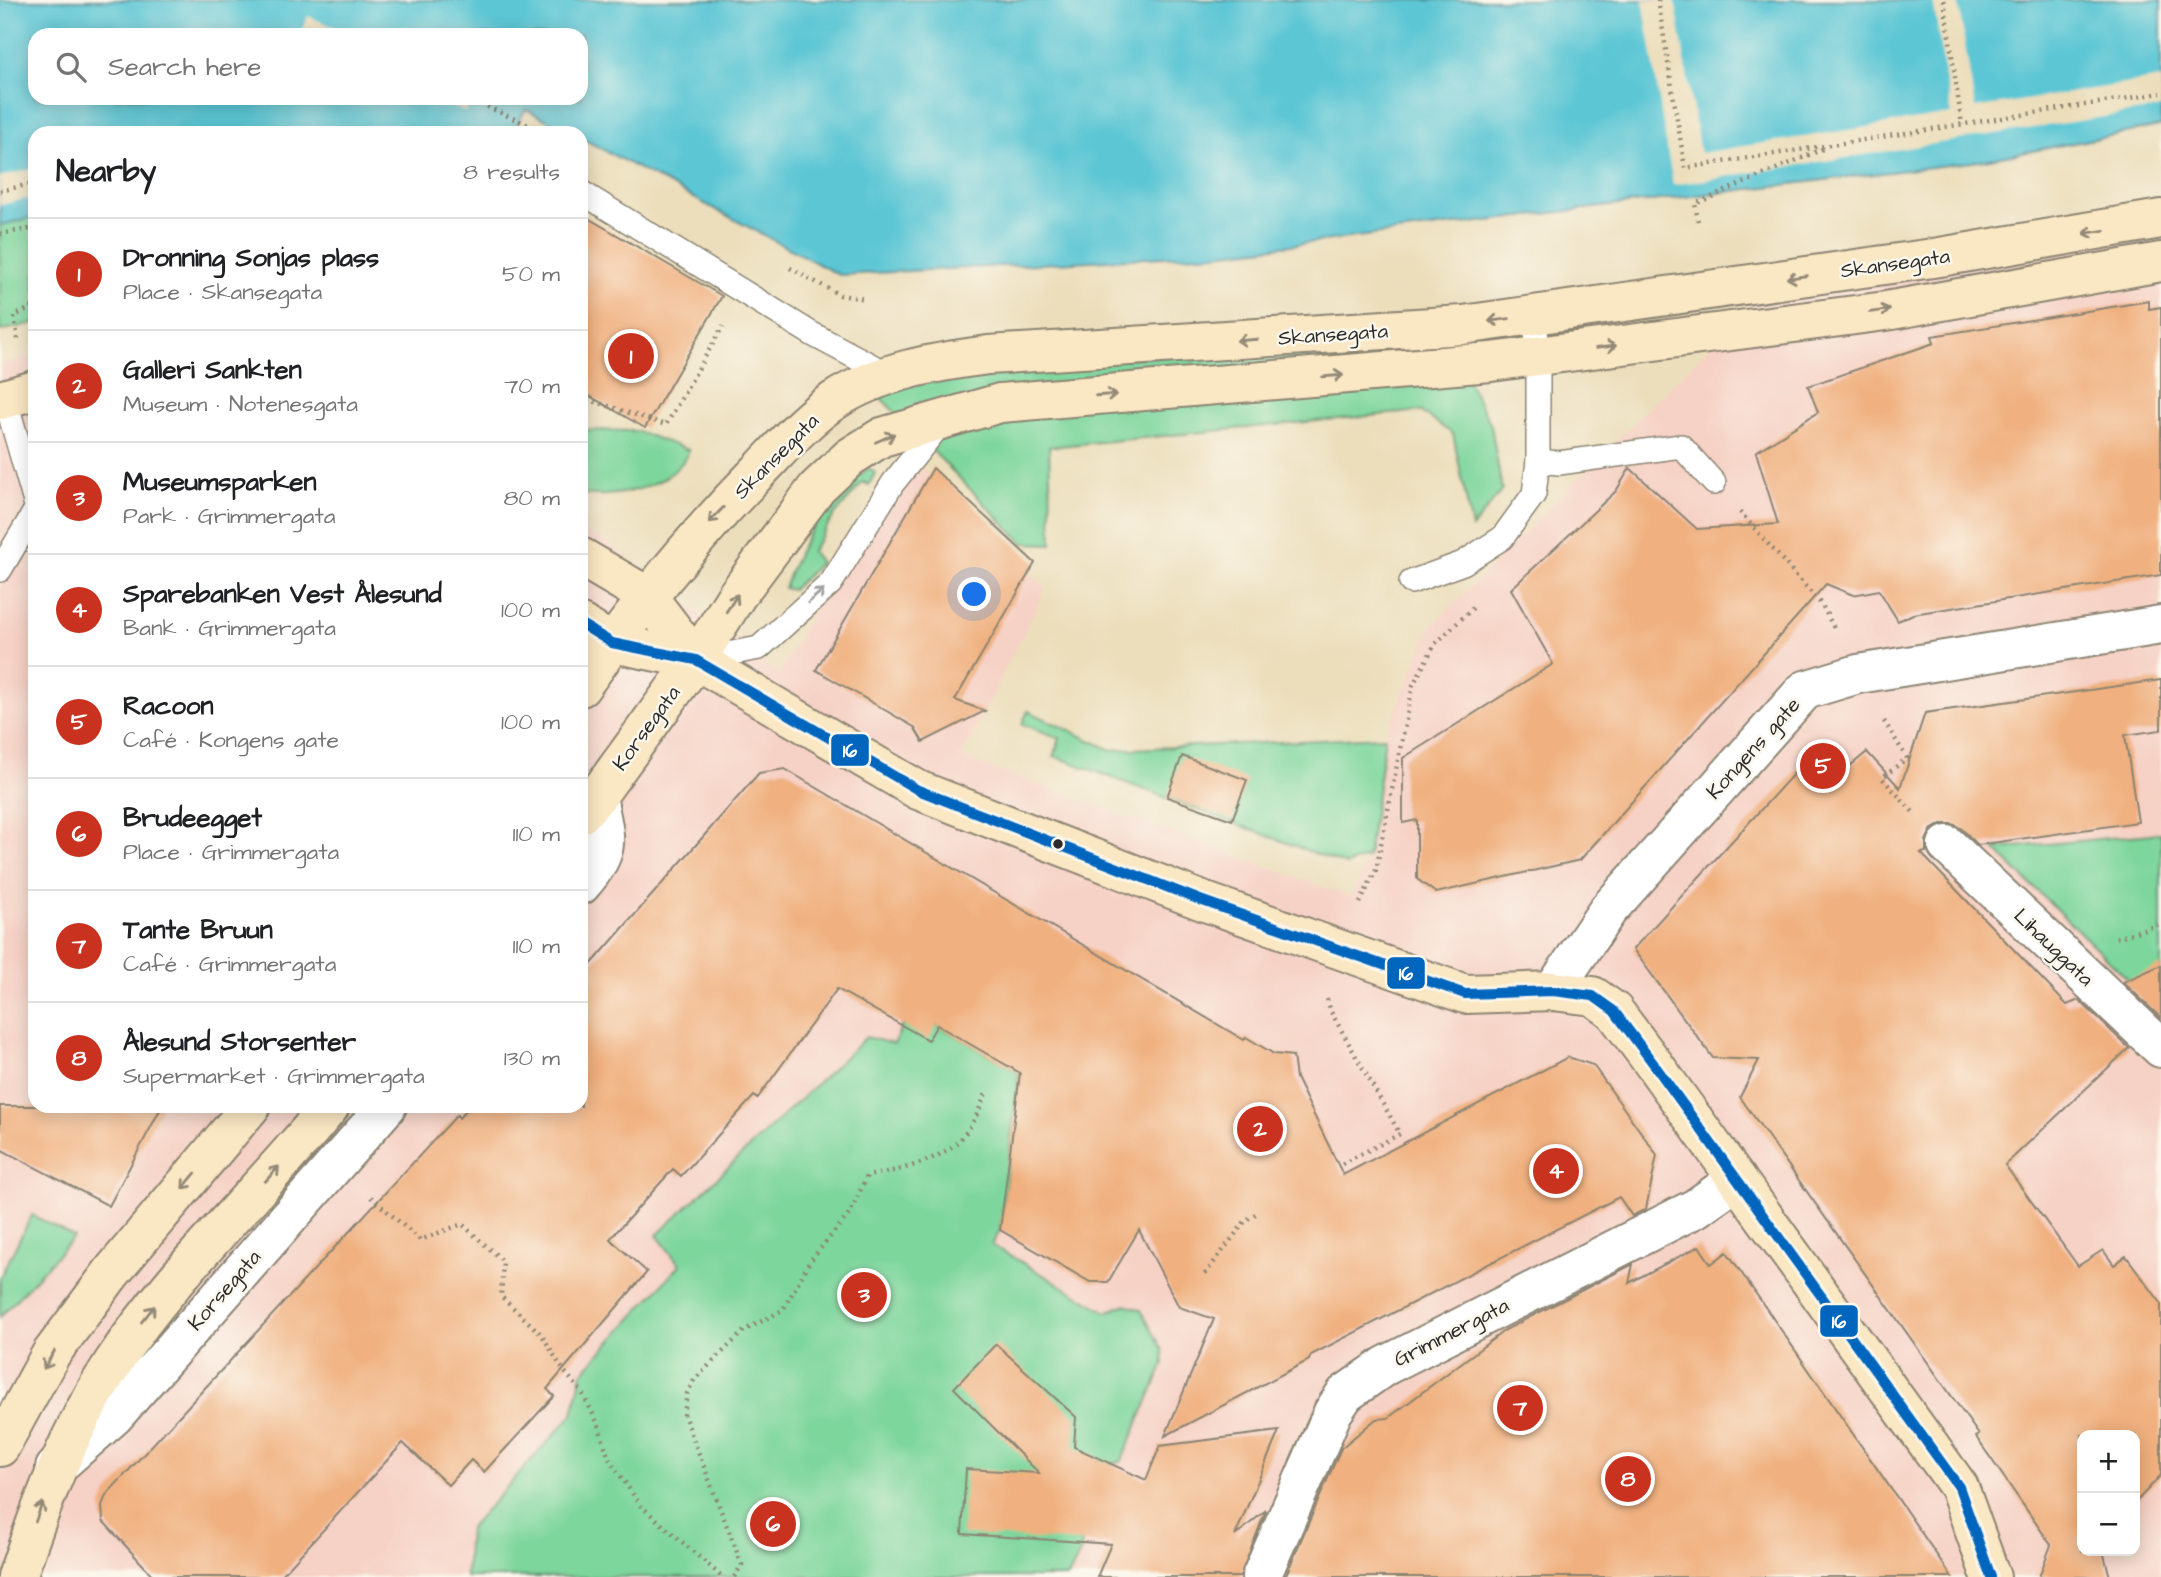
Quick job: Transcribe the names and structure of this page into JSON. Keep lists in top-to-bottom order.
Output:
{
  "streets": {
    "street": [
      "Skansegata",
      "Korsegata",
      "Kongens gate",
      "Lihauggata",
      "Grimmergata"
    ]
  },
  "crossings": [
    ["Skansegata", "Korsegata"]
  ],
  "lines": ["transit line 16"],
  "page": {
    "search": "Search here",
    "heading": ["Nearby", "8 results"],
    "list": [
      {
        "mark": "1",
        "name": "Dronning Sonjas plass",
        "note": "Place · Skansegata",
        "value": "50 m"
      },
      {
        "mark": "2",
        "name": "Galleri Sankten",
        "note": "Museum · Notenesgata",
        "value": "70 m"
      },
      {
        "mark": "3",
        "name": "Museumsparken",
        "note": "Park · Grimmergata",
        "value": "80 m"
      },
      {
        "mark": "4",
        "name": "Sparebanken Vest Ålesund",
        "note": "Bank · Grimmergata",
        "value": "100 m"
      },
      {
        "mark": "5",
        "name": "Racoon",
        "note": "Café · Kongens gate",
        "value": "100 m"
      },
      {
        "mark": "6",
        "name": "Brudeegget",
        "note": "Place · Grimmergata",
        "value": "110 m"
      },
      {
        "mark": "7",
        "name": "Tante Bruun",
        "note": "Café · Grimmergata",
        "value": "110 m"
      },
      {
        "mark": "8",
        "name": "Ålesund Storsenter",
        "note": "Supermarket · Grimmergata",
        "value": "130 m"
      }
    ],
    "pins": [
      "1",
      "5",
      "2",
      "4",
      "3",
      "7",
      "8",
      "6"
    ],
    "map_buttons": ["+", "−"]
  }
}
